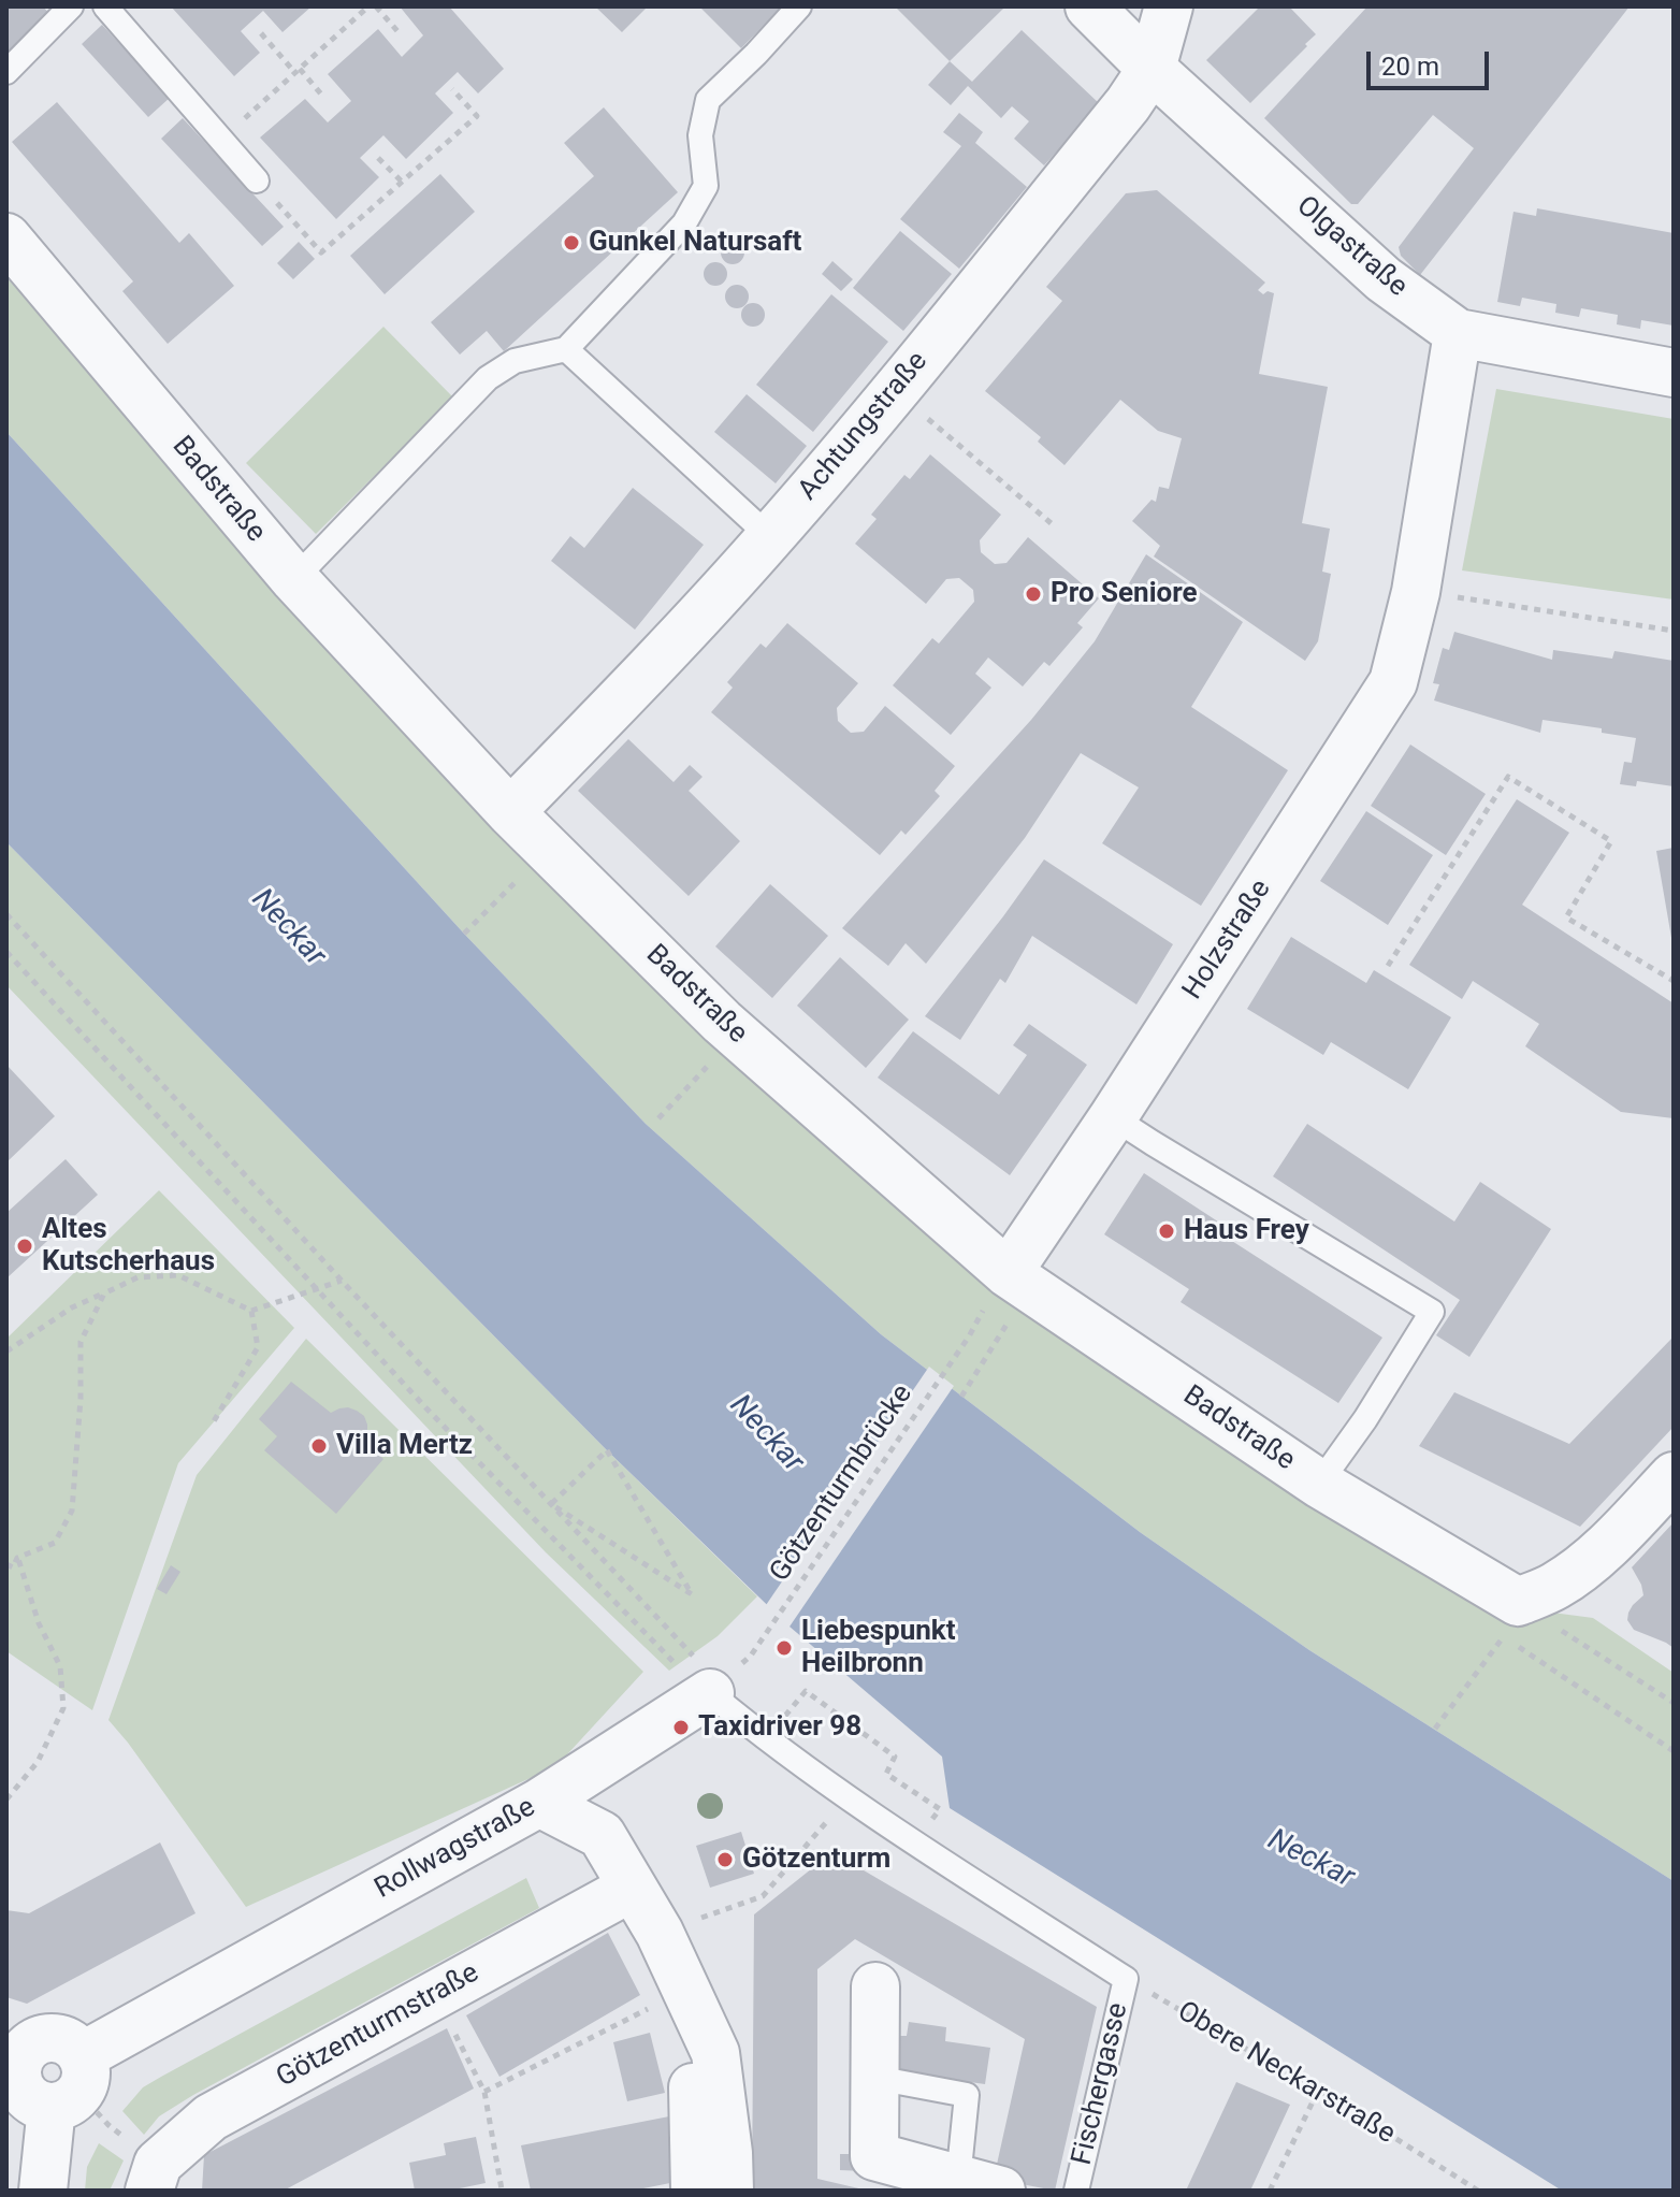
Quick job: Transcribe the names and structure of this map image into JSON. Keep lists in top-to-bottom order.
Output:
{
  "streets": {
    "street": [
      "Olgastraße",
      "Achtungstraße",
      "Badstraße",
      "Holzstraße",
      "Rollwagstraße",
      "Götzenturmstraße"
    ],
    "lane": ["Fischergasse"],
    "path": ["Götzenturmbrücke", "Obere Neckarstraße"]
  },
  "crossings": [
    ["Olgastraße", "Achtungstraße"],
    ["Olgastraße", "Holzstraße"],
    ["Achtungstraße", "Badstraße"],
    ["Badstraße", "Holzstraße"],
    ["Obere Neckarstraße", "Fischergasse"]
  ],
  "water": ["Neckar"],
  "places": [
    "Gunkel Natursaft",
    "Pro Seniore",
    "Haus Frey",
    "Altes Kutscherhaus",
    "Villa Mertz",
    "Liebespunkt Heilbronn",
    "Taxidriver 98",
    "Götzenturm"
  ],
  "scale_bar": "20 m"
}
